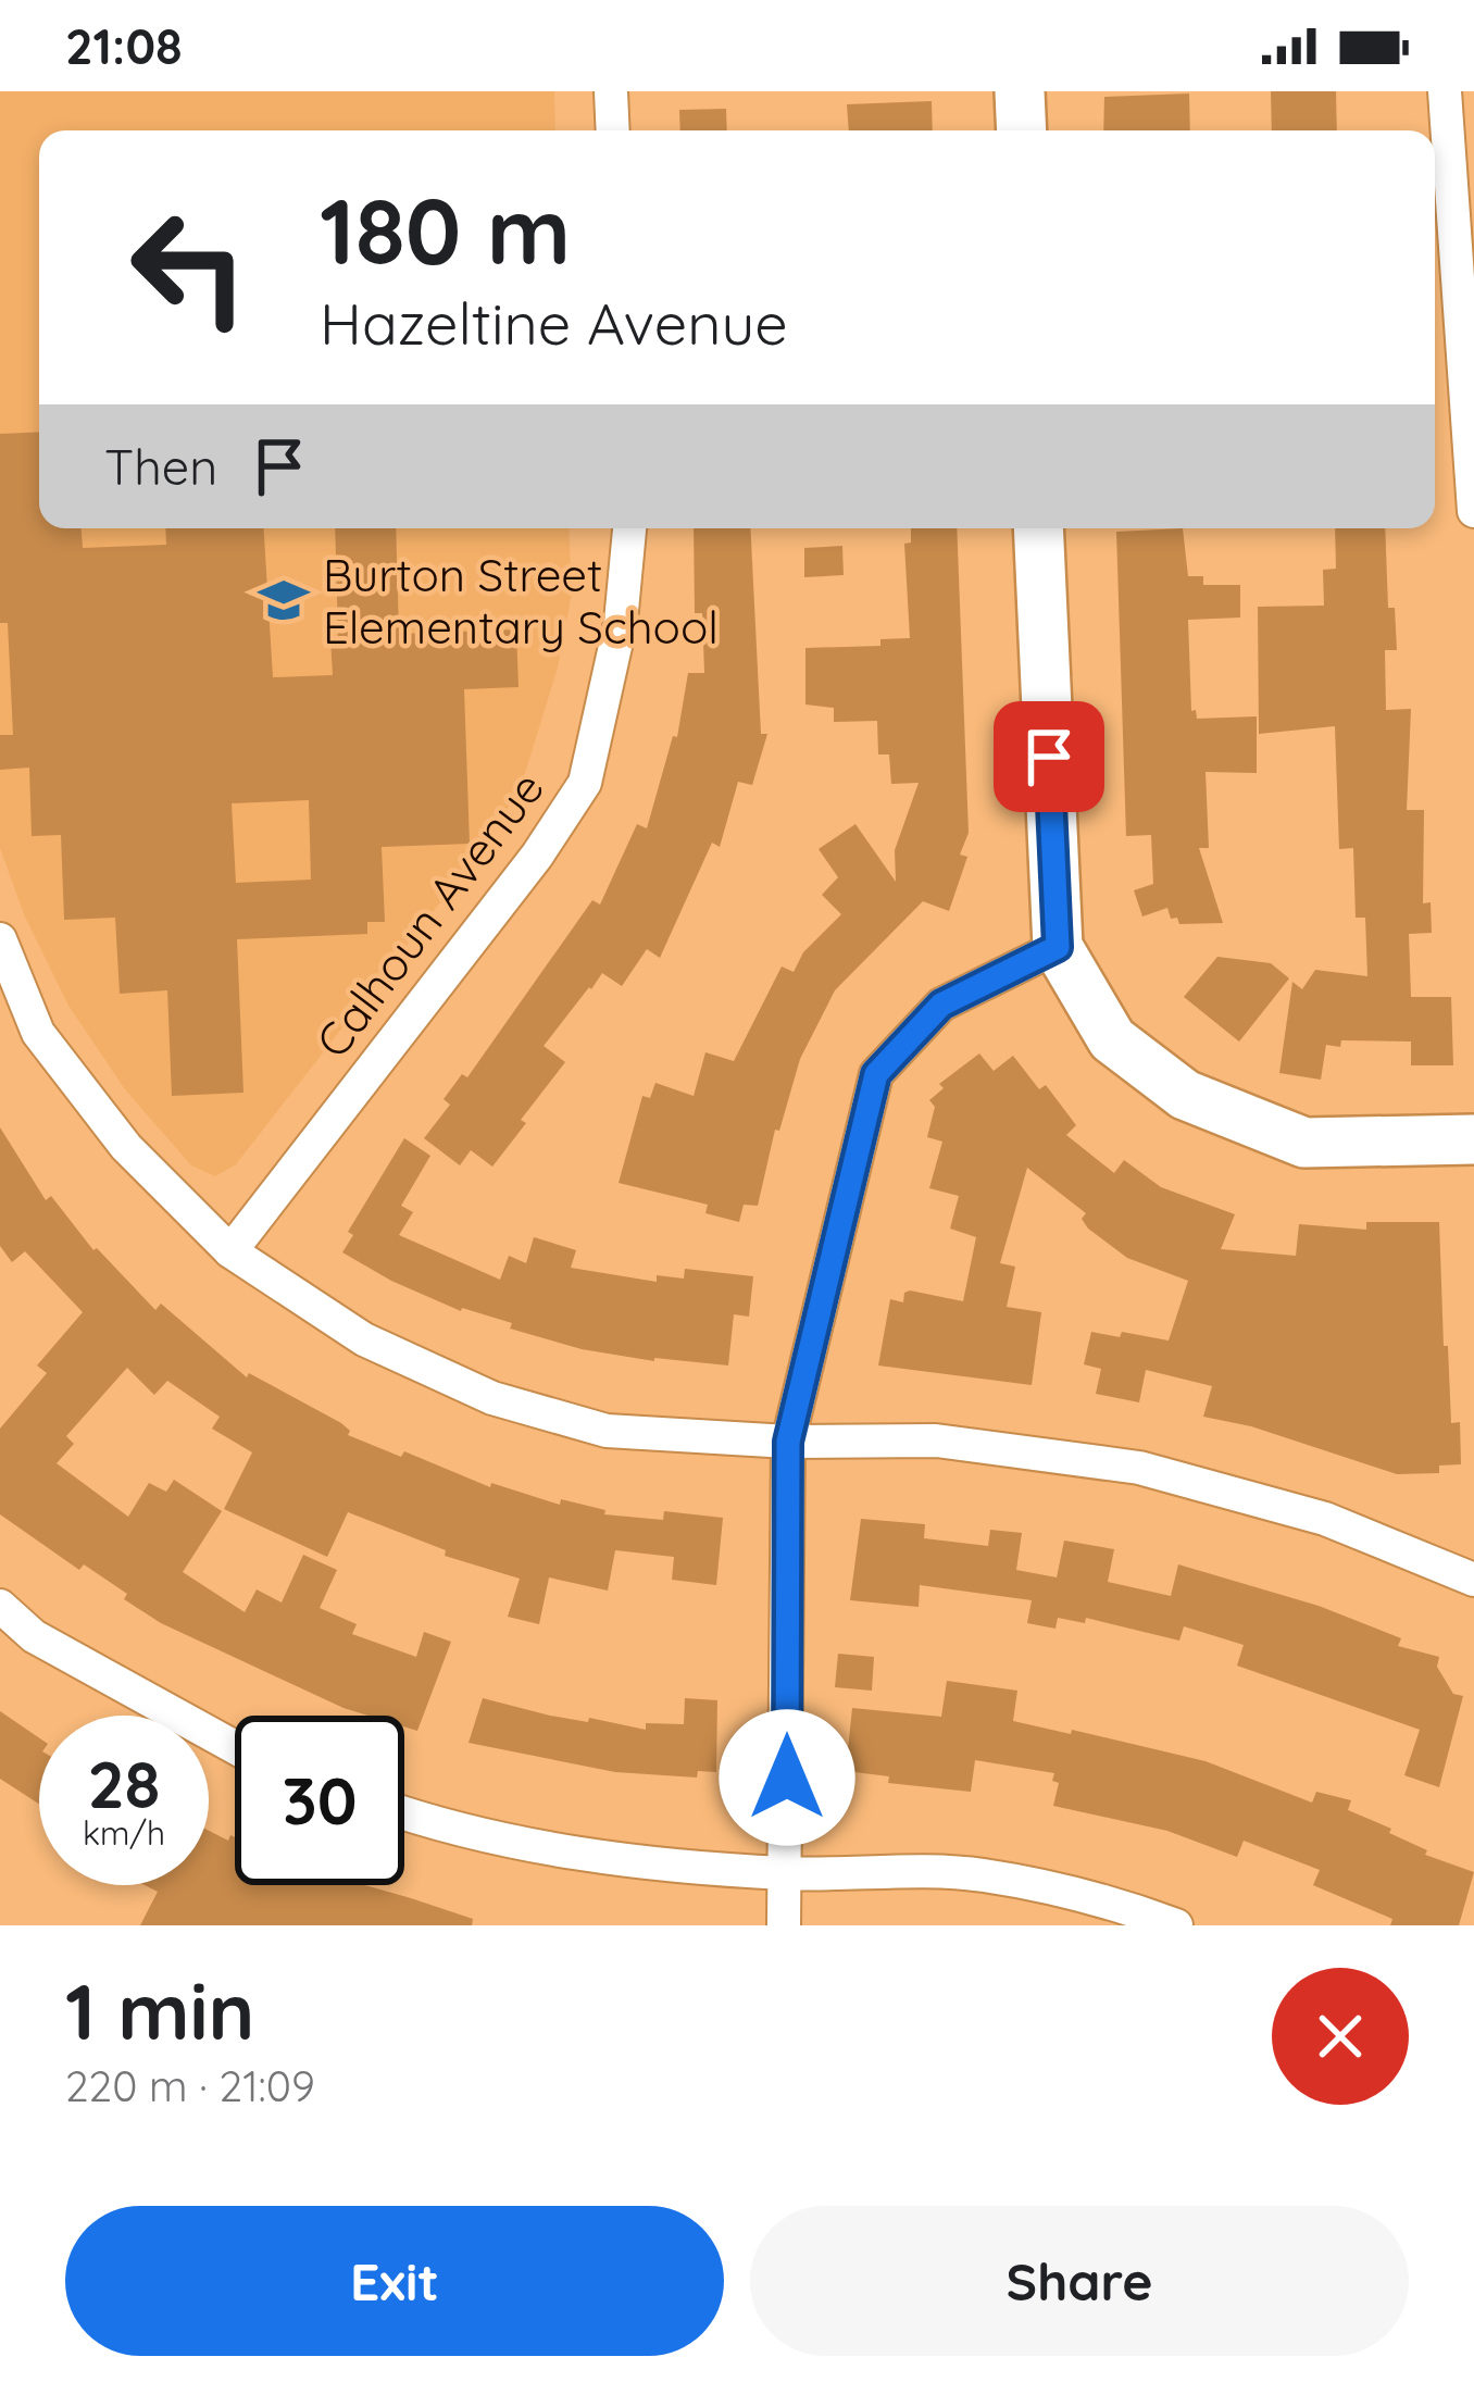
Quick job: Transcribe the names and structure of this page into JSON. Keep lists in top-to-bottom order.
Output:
{
  "streets": {
    "street": ["Calhoun Avenue"]
  },
  "places": {
    "school or university": ["Burton Street Elementary School"]
  },
  "page": {
    "status": "21:08",
    "turn": ["180 m", "Hazeltine Avenue"],
    "then": "Then",
    "speed": "28 km/h",
    "limit": "30",
    "heading": ["1 min", "220 m · 21:09"],
    "buttons": ["Exit", "Share"]
  }
}
